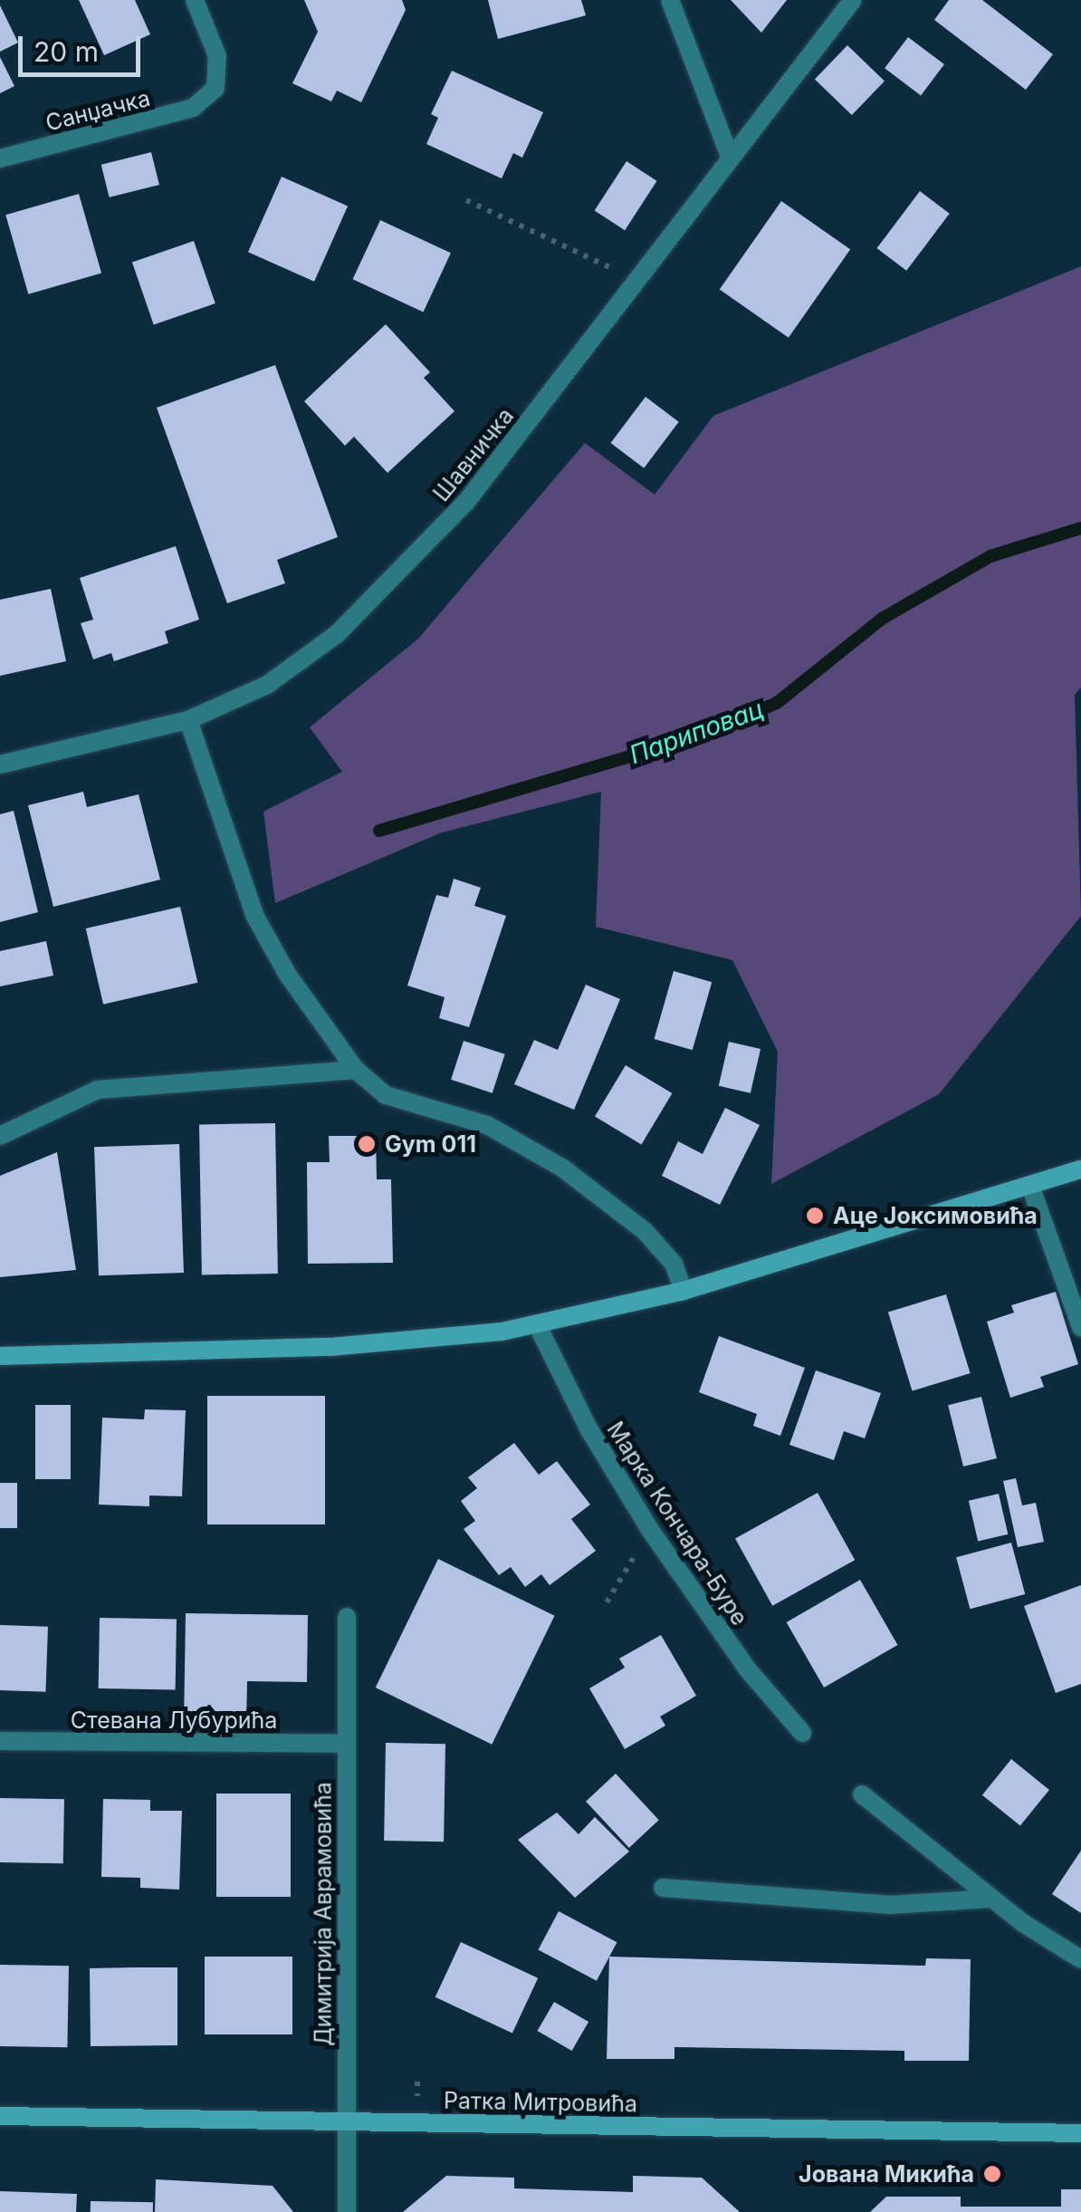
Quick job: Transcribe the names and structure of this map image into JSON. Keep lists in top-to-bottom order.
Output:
{
  "streets": {
    "main road": ["Ратка Митровића"],
    "street": [
      "Санџачка",
      "Шавничка",
      "Марка Кончара-Буре",
      "Стевана Лубурића",
      "Димитрија Аврамовића"
    ]
  },
  "crossings": [
    ["Стевана Лубурића", "Димитрија Аврамовића"],
    ["Димитрија Аврамовића", "Ратка Митровића"]
  ],
  "water": ["Париповац"],
  "places": ["Gym 011", "Аце Јоксимовића", "Јована Микића"],
  "scale_bar": "20 m"
}
